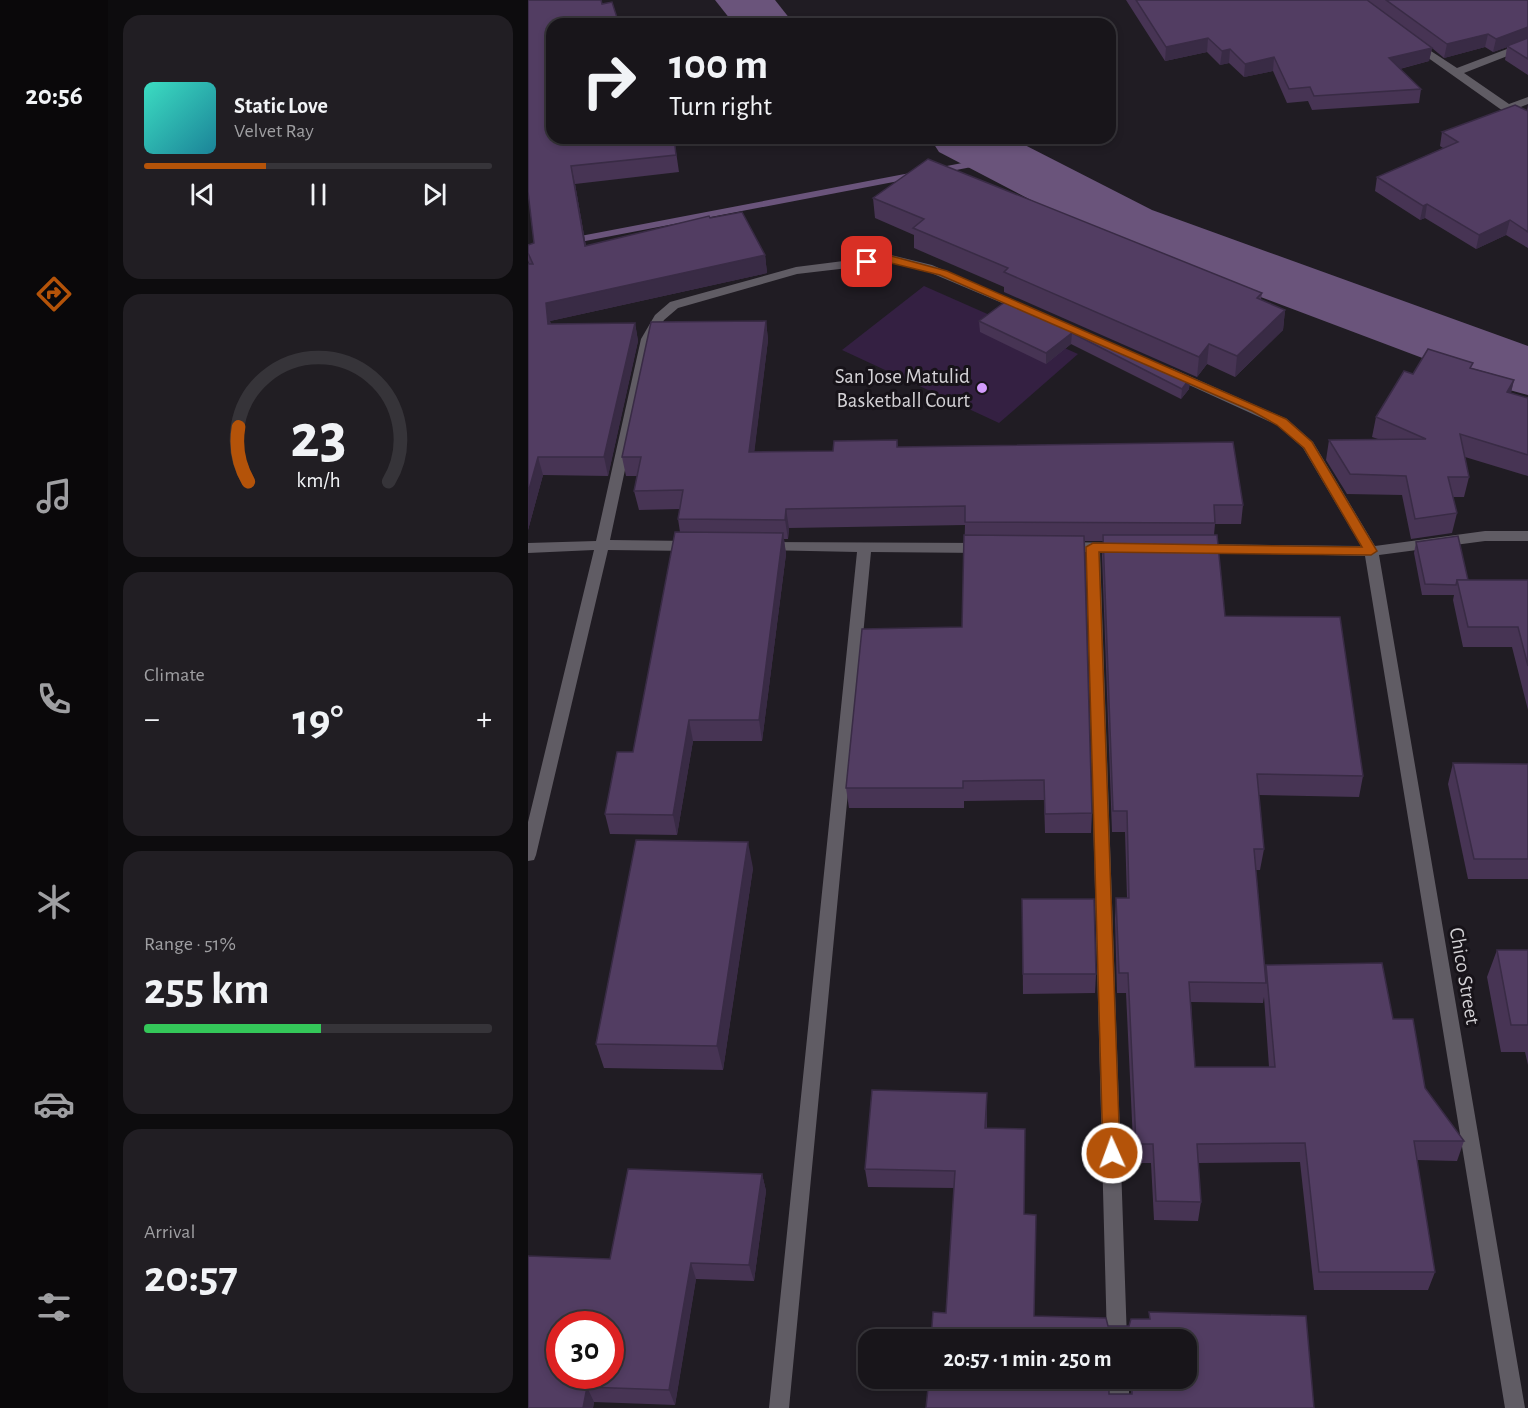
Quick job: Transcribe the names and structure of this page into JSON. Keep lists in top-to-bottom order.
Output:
{
  "streets": {
    "street": ["Chico Street"]
  },
  "places": ["San Jose Matulid Basketball Court"],
  "page": {
    "tabs": "20:56",
    "turn": ["100 m", "Turn right"],
    "song": ["Static Love", "Velvet Ray"],
    "tile": [
      "Climate",
      ["Range · 51%", "255 km"],
      ["Arrival", "20:57"]
    ],
    "heat": ["−", "19°", "+"],
    "limit": "30",
    "trip": "20:57 · 1 min · 250 m",
    "gauge": ["23", "km/h"]
  }
}
